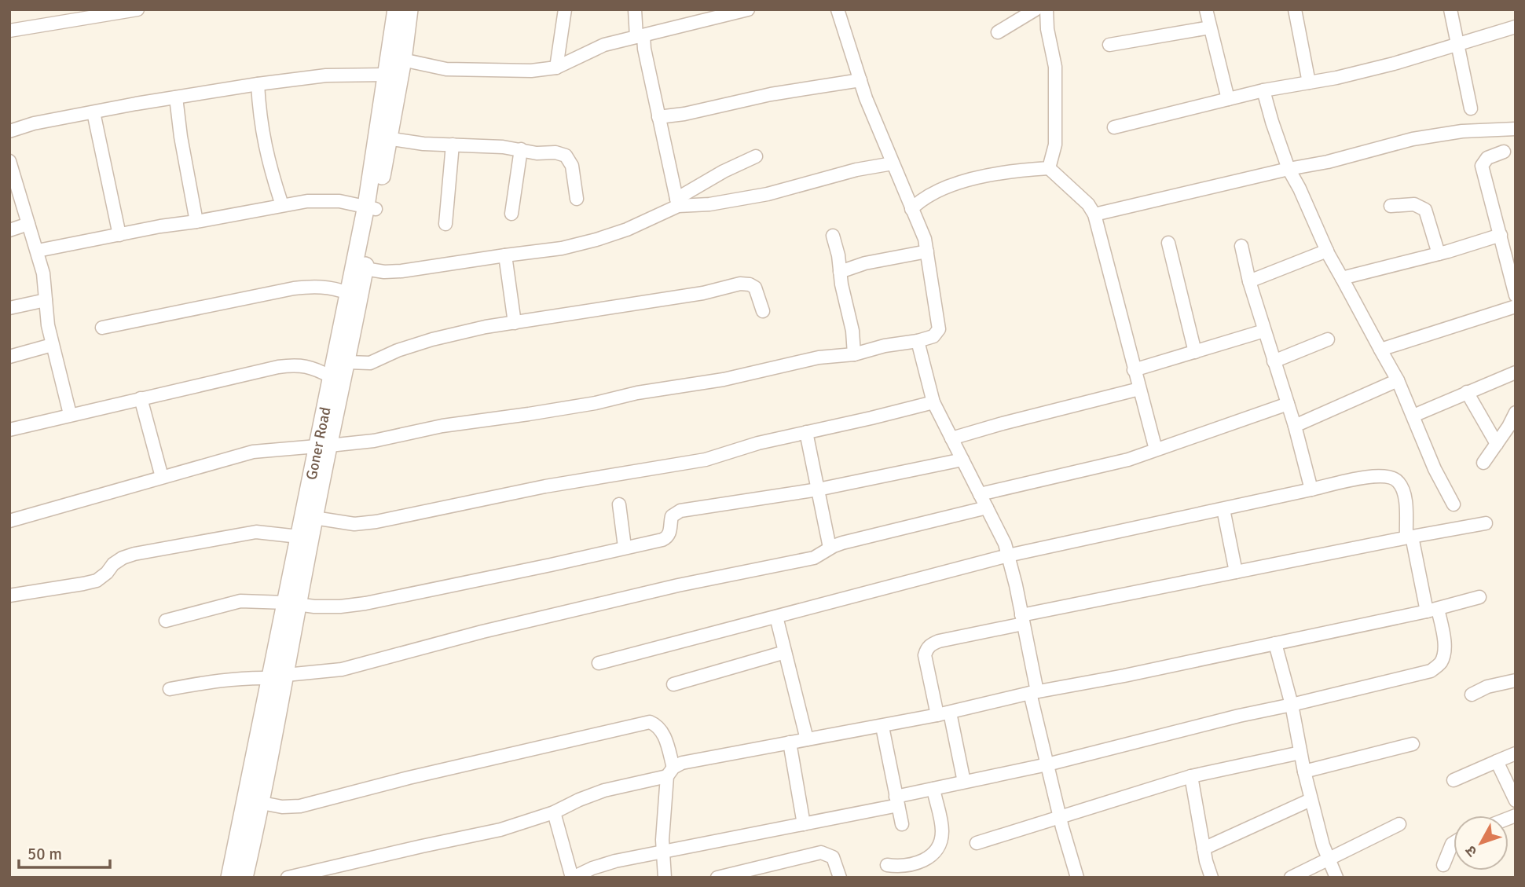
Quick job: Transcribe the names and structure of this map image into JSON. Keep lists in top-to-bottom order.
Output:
{
  "streets": {
    "street": ["Goner Road"]
  },
  "scale_bar": "50 m",
  "north": "bottom left"
}
